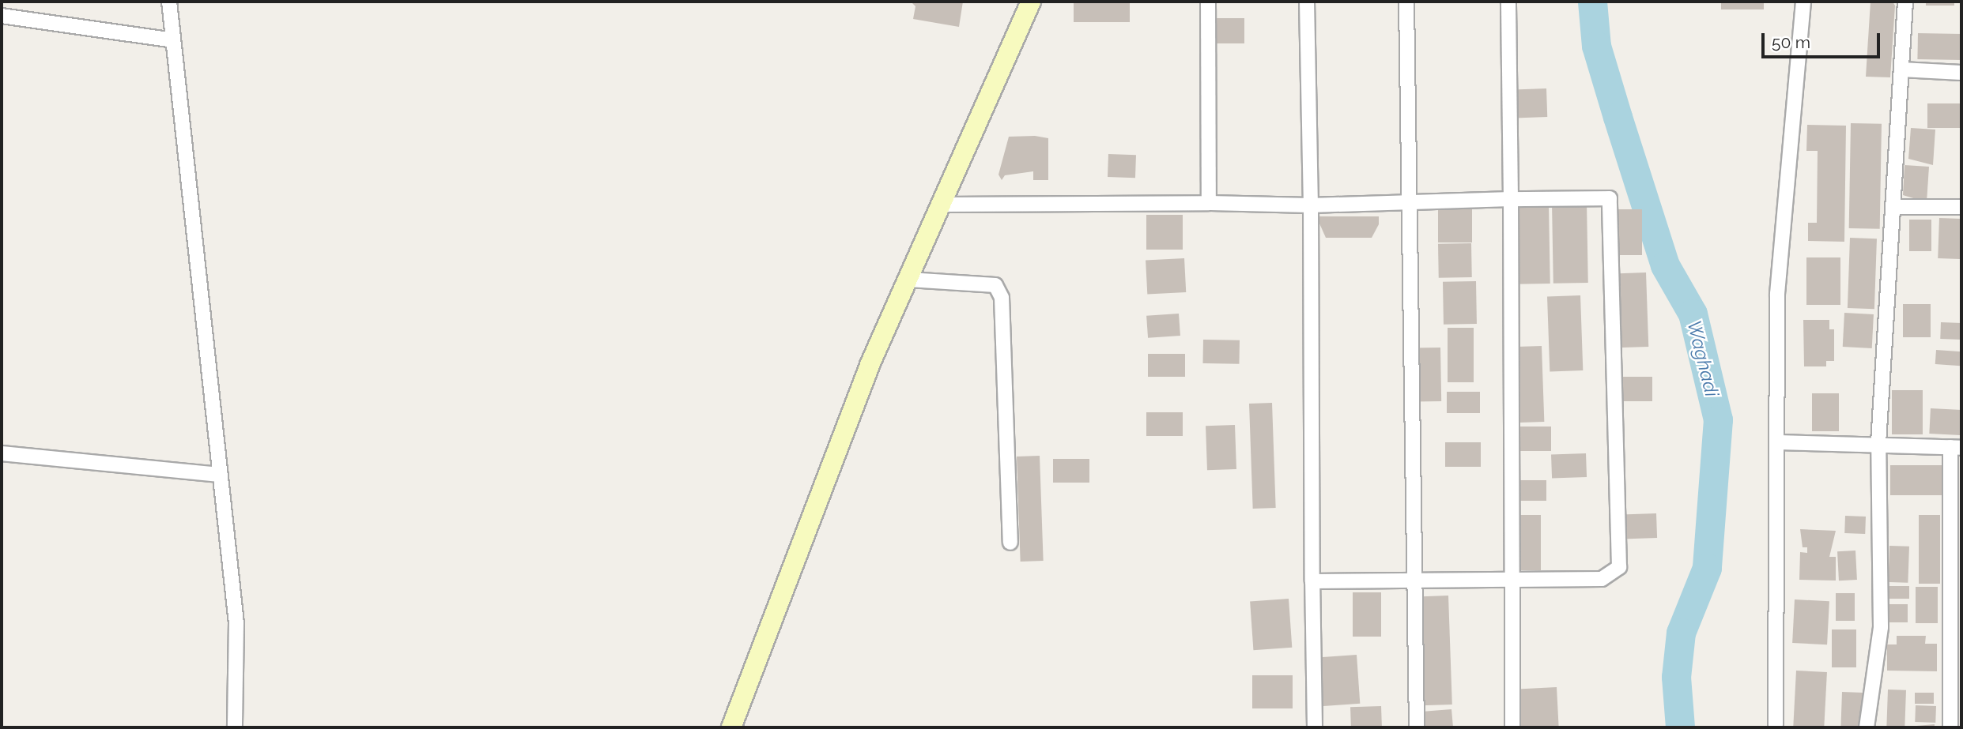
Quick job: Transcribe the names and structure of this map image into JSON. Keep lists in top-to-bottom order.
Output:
{
  "water": ["Waghadi"],
  "scale_bar": "50 m"
}
